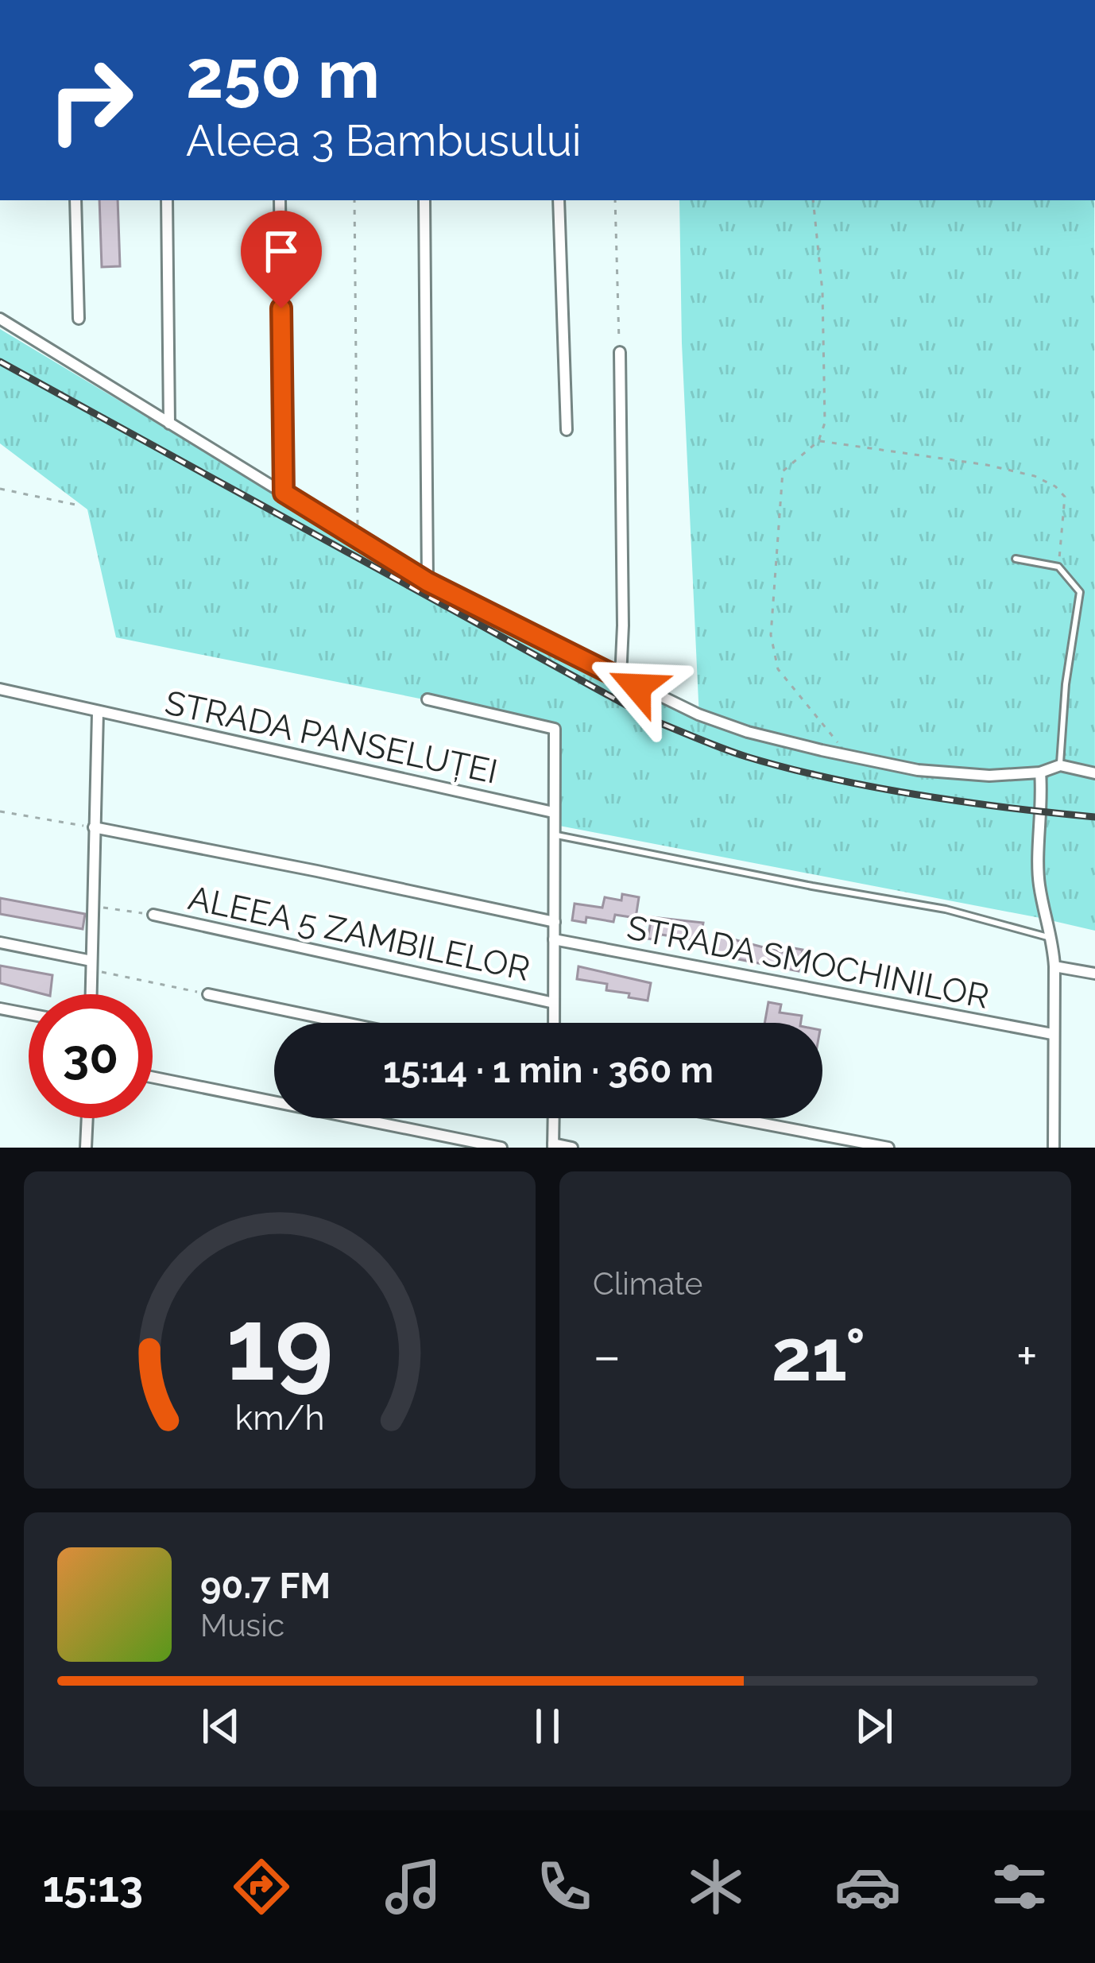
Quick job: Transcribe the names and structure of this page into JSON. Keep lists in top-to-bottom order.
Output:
{
  "streets": {
    "street": ["STRADA PANSELUȚEI", "ALEEA 5 ZAMBILELOR", "STRADA SMOCHINILOR"]
  },
  "page": {
    "turn": ["250 m", "Aleea 3 Bambusului"],
    "limit": "30",
    "trip": "15:14 · 1 min · 360 m",
    "tile": "Climate",
    "heat": ["−", "21°", "+"],
    "song": ["90.7 FM", "Music"],
    "tabs": "15:13",
    "gauge": ["19", "km/h"]
  }
}
